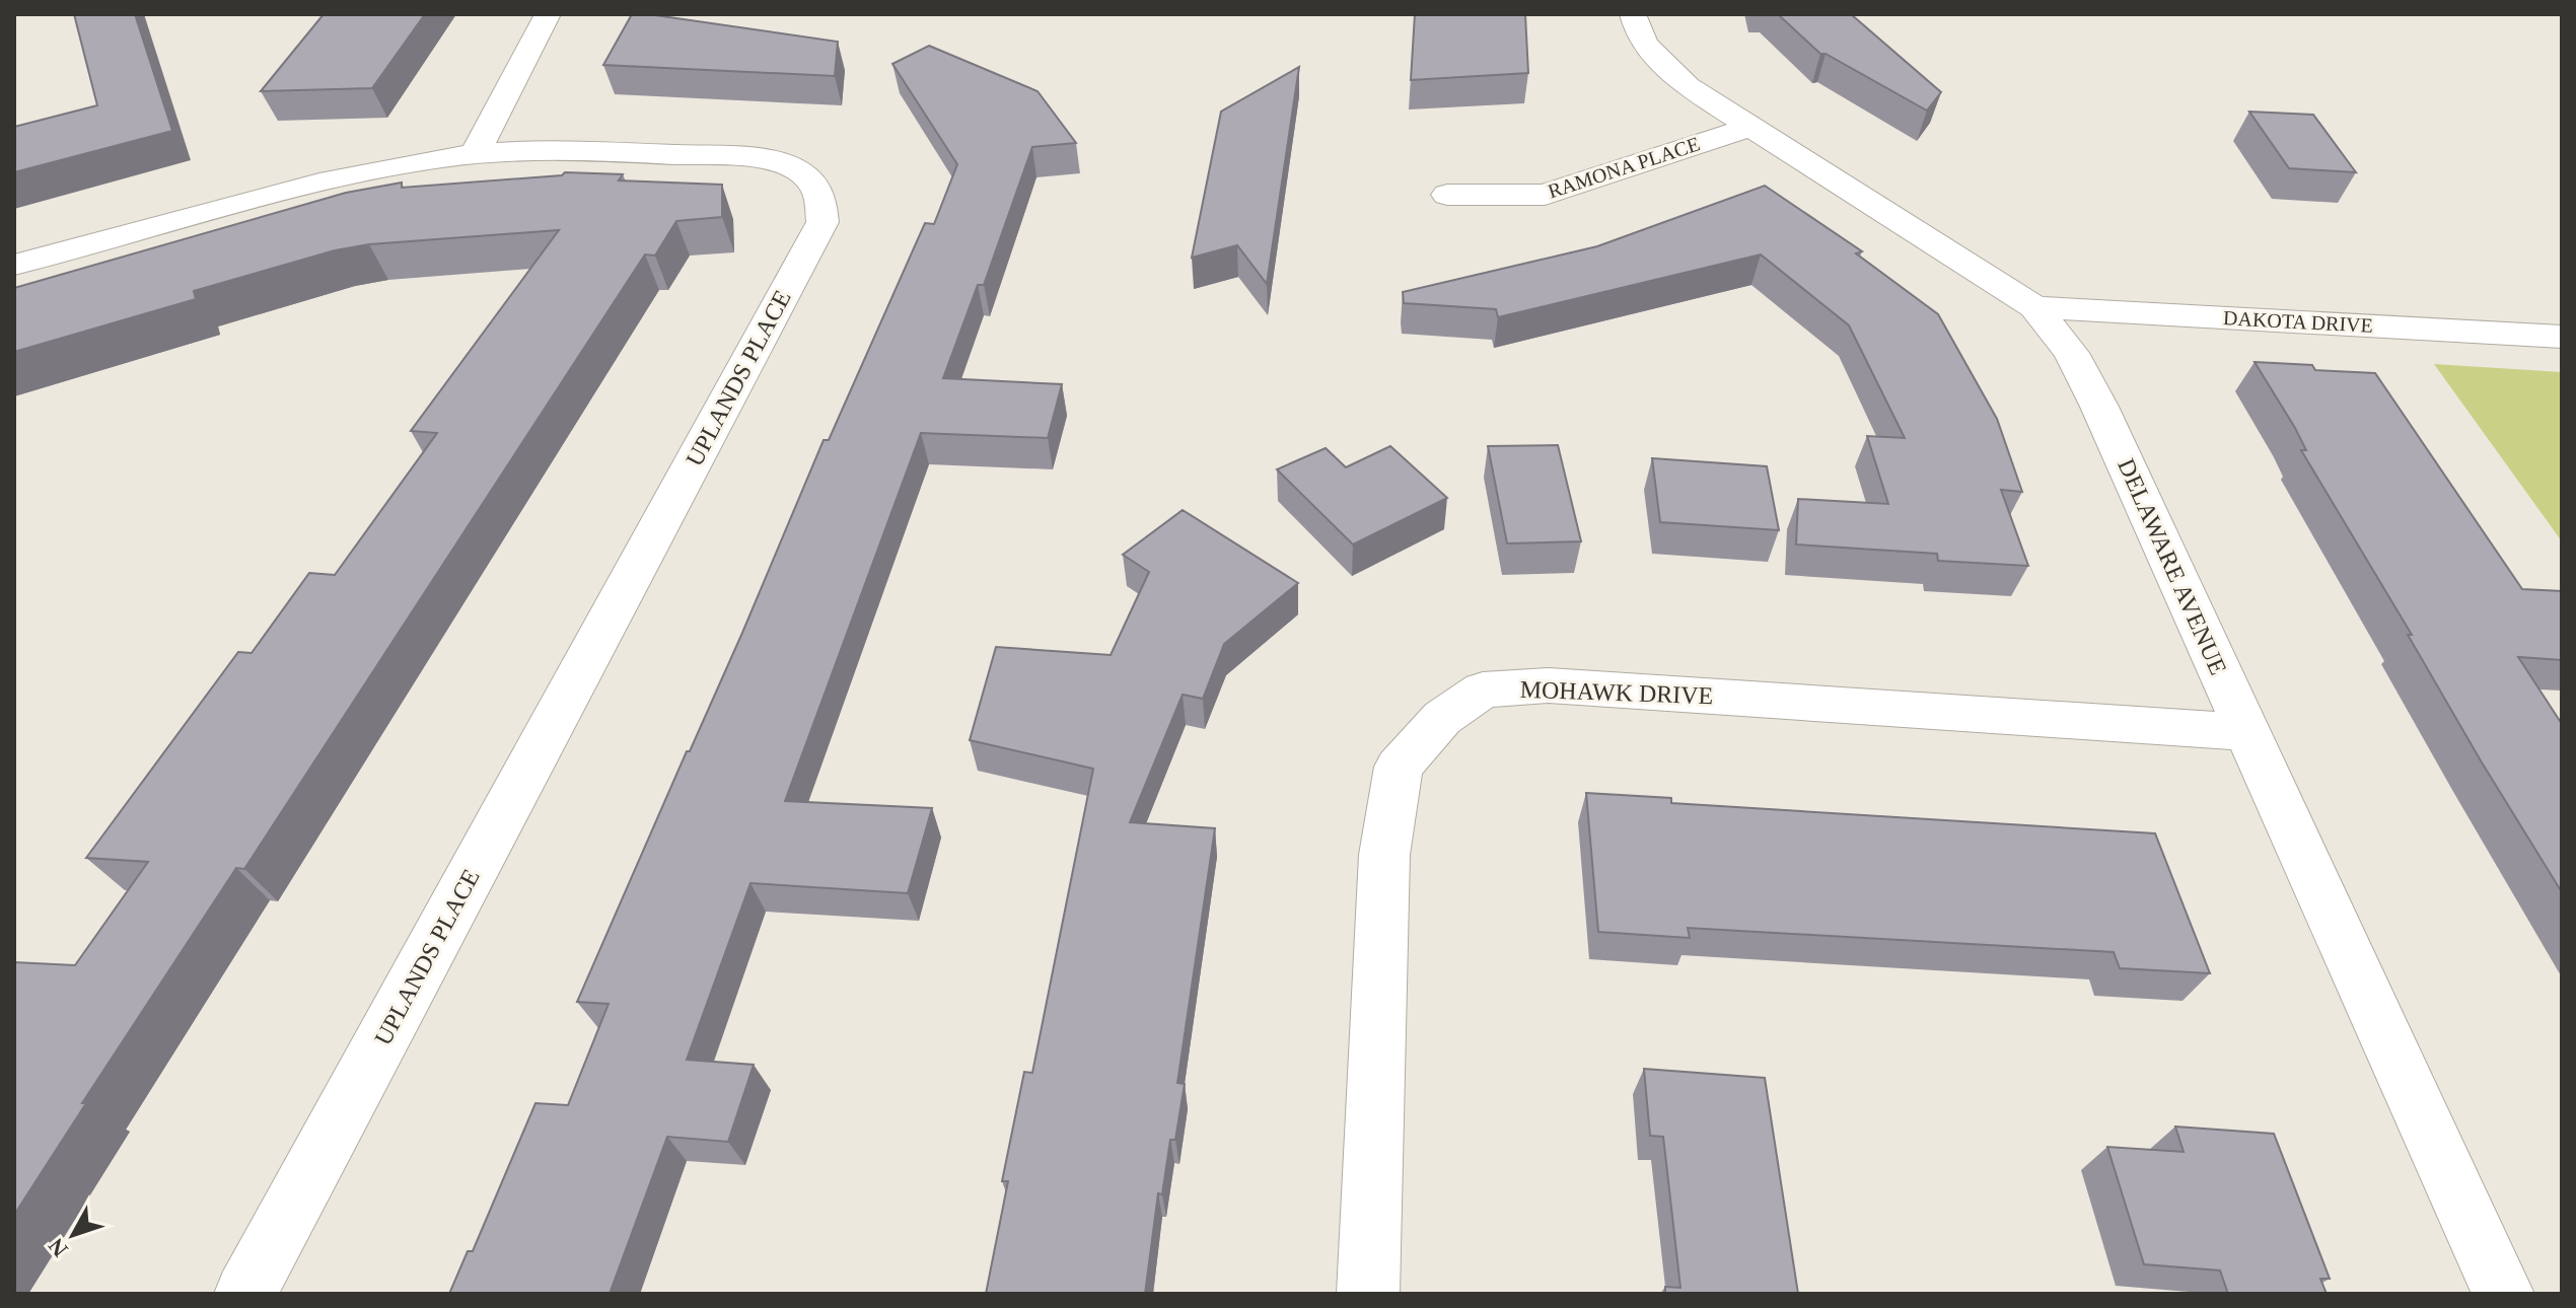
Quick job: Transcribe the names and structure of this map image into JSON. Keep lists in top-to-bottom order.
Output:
{
  "streets": {
    "street": [
      "RAMONA PLACE",
      "DAKOTA DRIVE",
      "UPLANDS PLACE",
      "DELAWARE AVENUE",
      "MOHAWK DRIVE"
    ]
  },
  "crossings": [
    ["RAMONA PLACE", "DELAWARE AVENUE"],
    ["DAKOTA DRIVE", "DELAWARE AVENUE"],
    ["DELAWARE AVENUE", "MOHAWK DRIVE"]
  ],
  "north": "bottom left"
}
